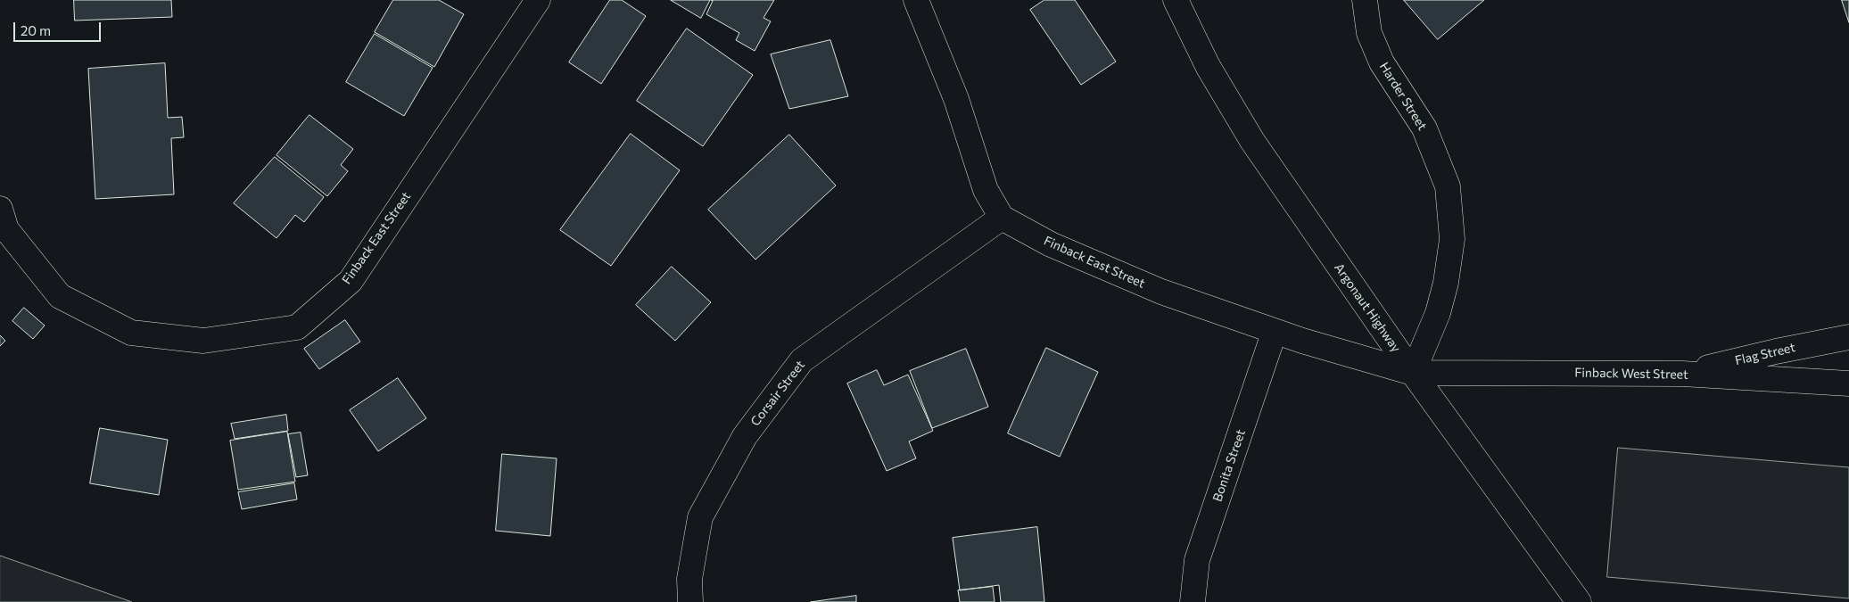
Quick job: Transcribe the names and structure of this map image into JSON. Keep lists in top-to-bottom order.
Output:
{
  "streets": {
    "street": [
      "Harder Street",
      "Finback East Street",
      "Argonaut Highway",
      "Flag Street",
      "Finback West Street",
      "Corsair Street",
      "Bonita Street"
    ]
  },
  "crossings": [
    ["Harder Street", "Finback East Street"],
    ["Harder Street", "Argonaut Highway"],
    ["Harder Street", "Finback West Street"],
    ["Finback East Street", "Argonaut Highway"],
    ["Finback East Street", "Finback West Street"],
    ["Finback East Street", "Corsair Street"],
    ["Finback East Street", "Bonita Street"],
    ["Argonaut Highway", "Finback West Street"],
    ["Flag Street", "Finback West Street"]
  ],
  "scale_bar": "20 m"
}
